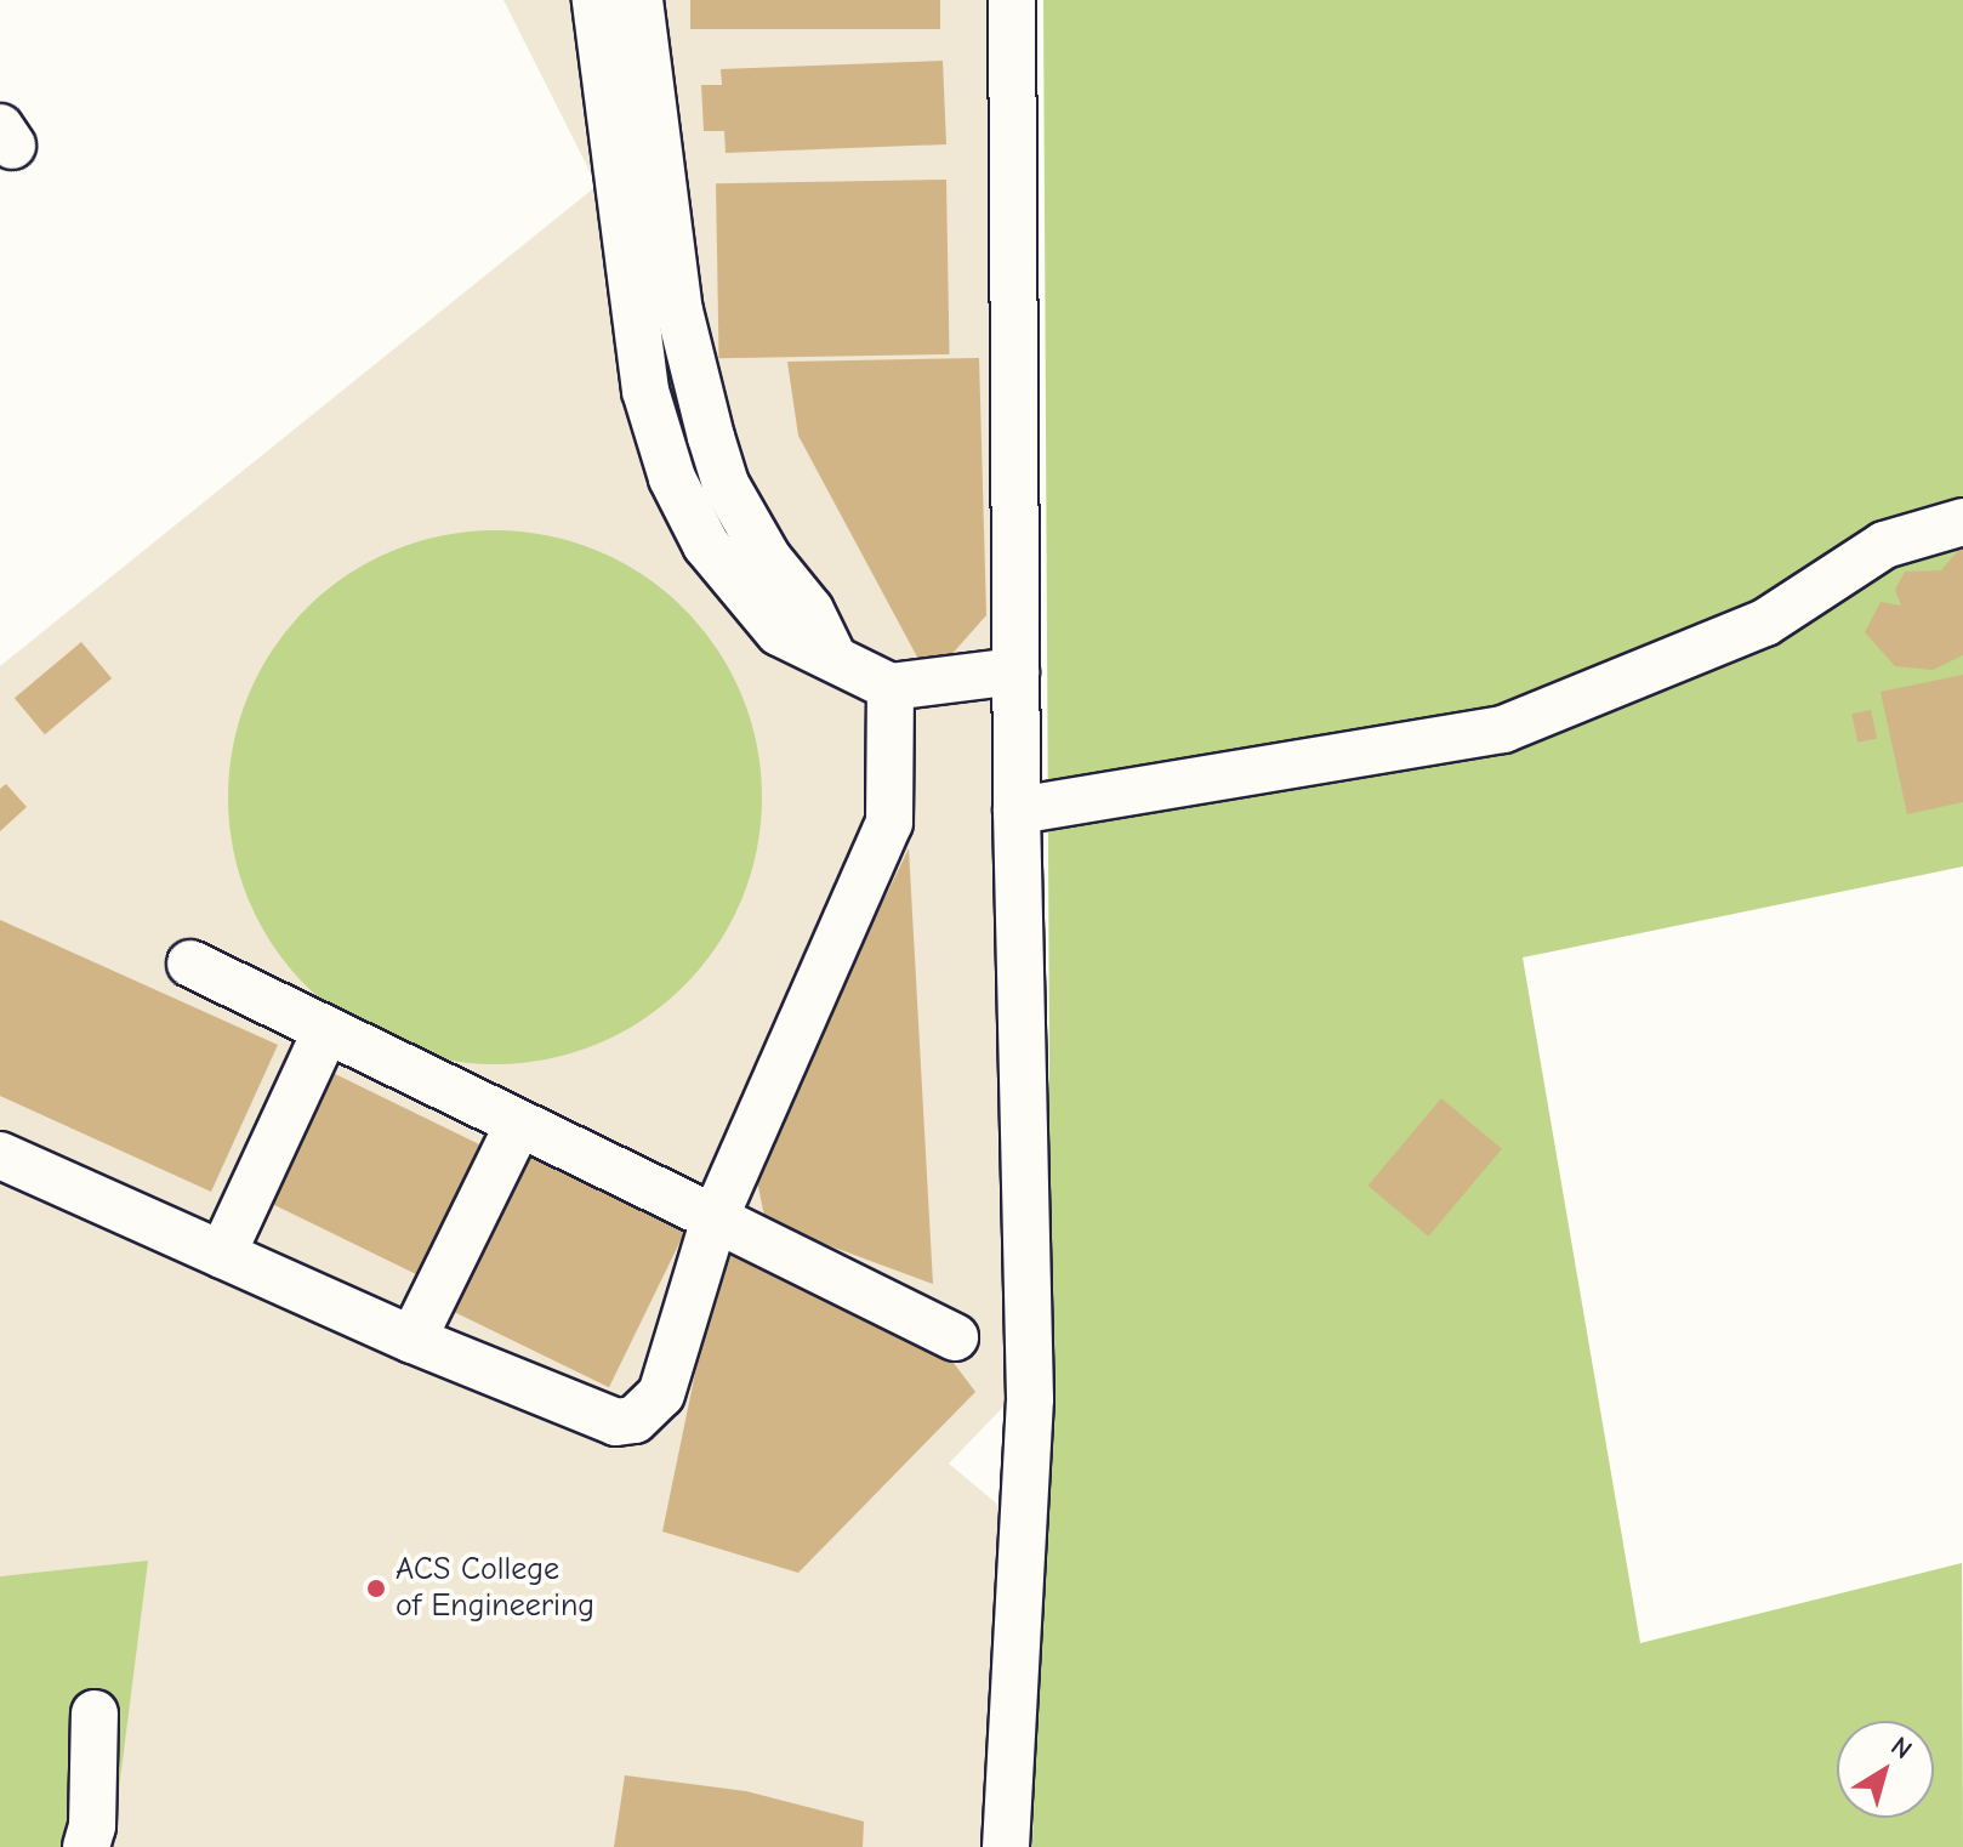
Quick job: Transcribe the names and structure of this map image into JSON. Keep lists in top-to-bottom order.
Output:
{
  "places": ["ACS College of Engineering"],
  "north": "top right"
}
